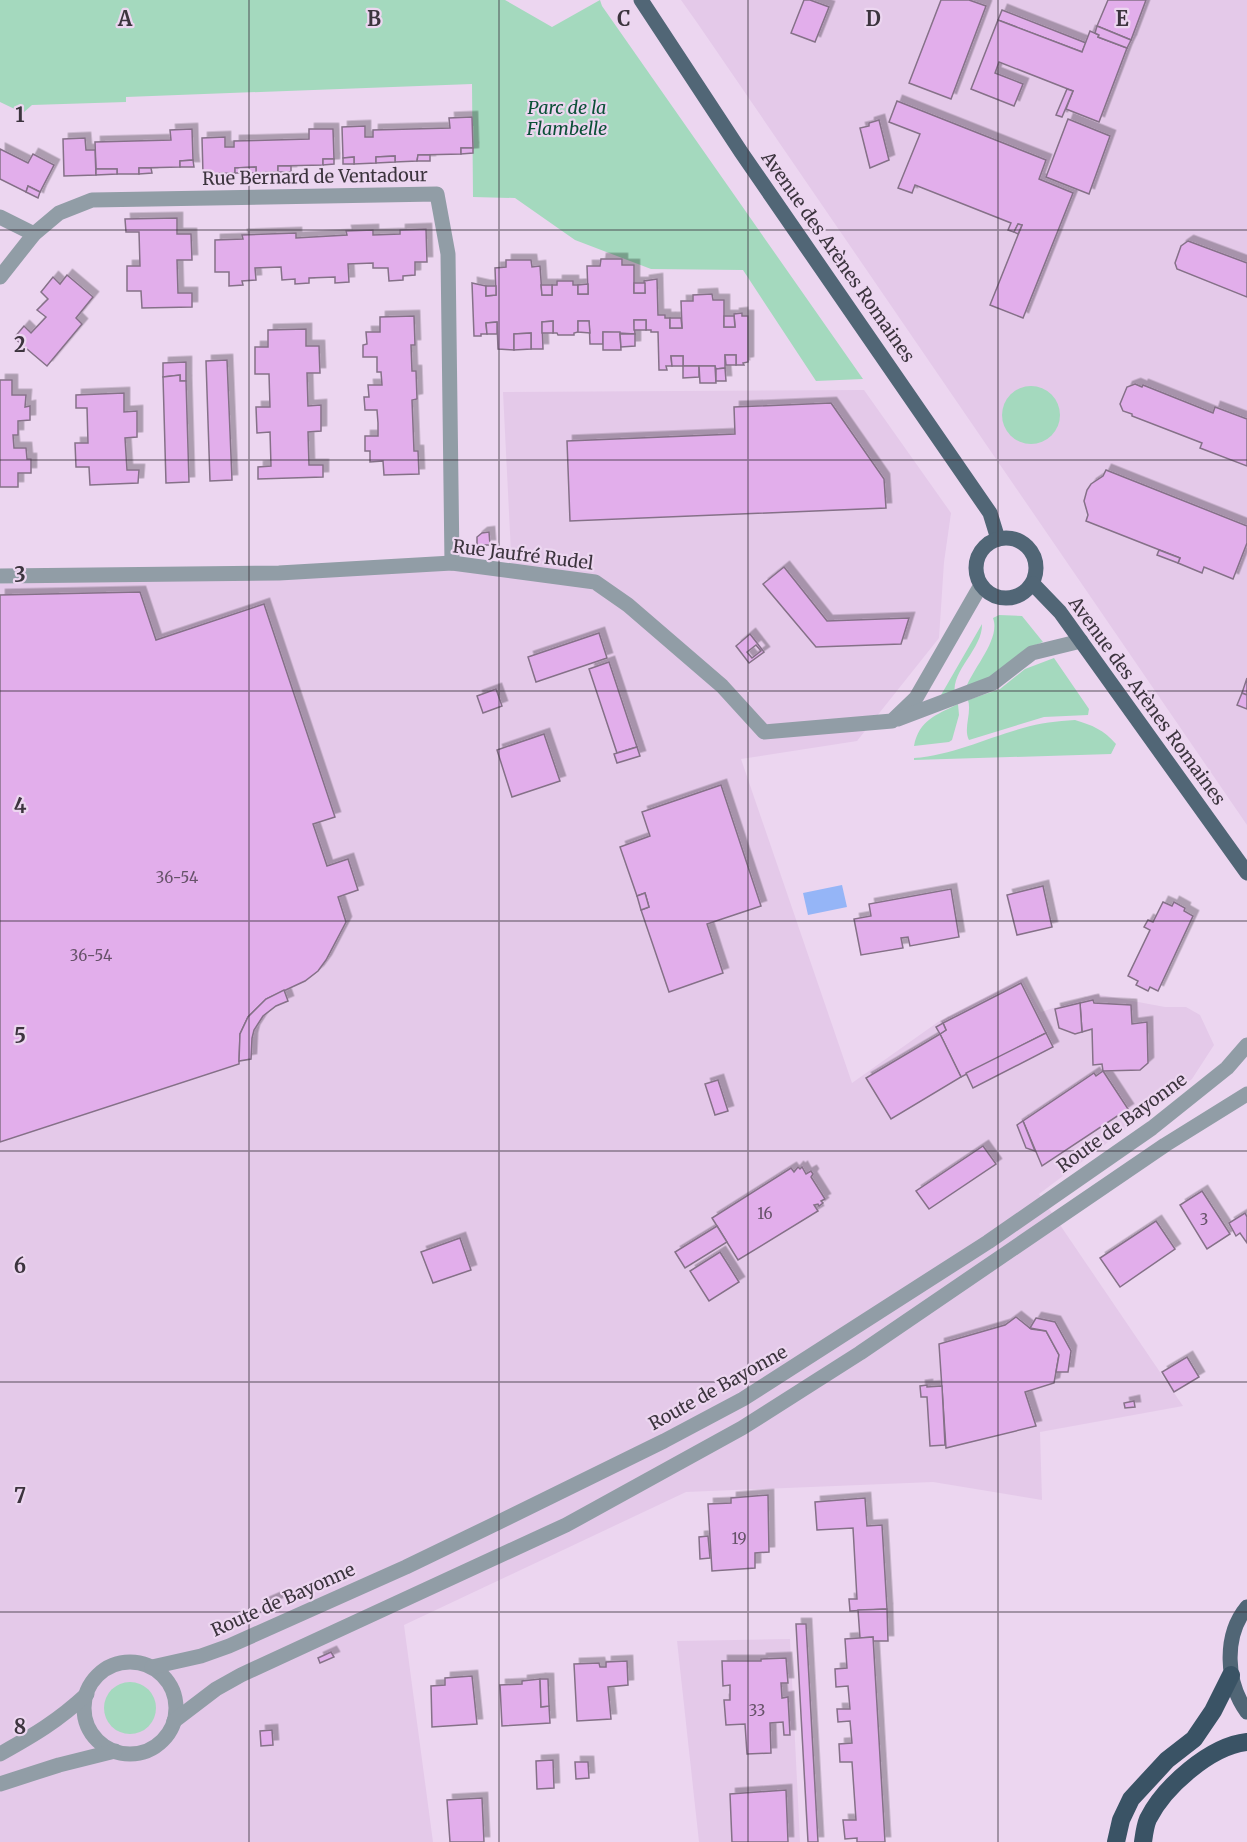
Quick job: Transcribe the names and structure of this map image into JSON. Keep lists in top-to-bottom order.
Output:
{
  "streets": {
    "main road": ["Avenue des Arènes Romaines"],
    "street": ["Rue Bernard de Ventadour", "Rue Jaufré Rudel", "Route de Bayonne"]
  },
  "crossings": [
    ["Rue Bernard de Ventadour", "Rue Jaufré Rudel"]
  ],
  "parks": ["Parc de la Flambelle"],
  "house_numbers": [
    "36-54",
    "36-54",
    "16",
    "3",
    "19",
    "33"
  ],
  "grid": {
    "columns": [
      "A",
      "B",
      "C",
      "D",
      "E"
    ],
    "rows": [
      "1",
      "2",
      "3",
      "4",
      "5",
      "6",
      "7",
      "8"
    ]
  }
}
